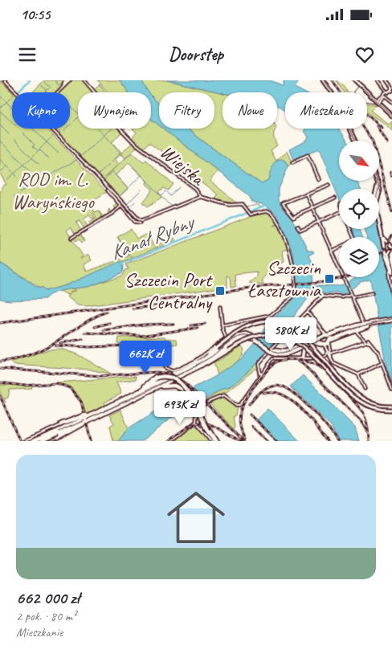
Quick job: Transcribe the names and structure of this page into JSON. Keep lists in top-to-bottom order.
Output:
{
  "streets": {
    "street": ["Wiejska"]
  },
  "water": ["Kanał Rybny"],
  "parks": ["ROD im. L. Waryńskiego"],
  "places": {
    "transit": ["Szczecin Łasztownia", "Szczecin Port Centralny"]
  },
  "north": "bottom right",
  "page": {
    "status": "10:55",
    "header": "Doorstep",
    "chip": [
      "Kupno",
      "Wynajem",
      "Filtry",
      "Nowe",
      "Mieszkanie"
    ],
    "price": ["580K zł", "662K zł", "693K zł"],
    "list": [
      {
        "name": "662 000 zł",
        "note": "2 pok. · 80 m² · Mieszkanie"
      }
    ]
  }
}
